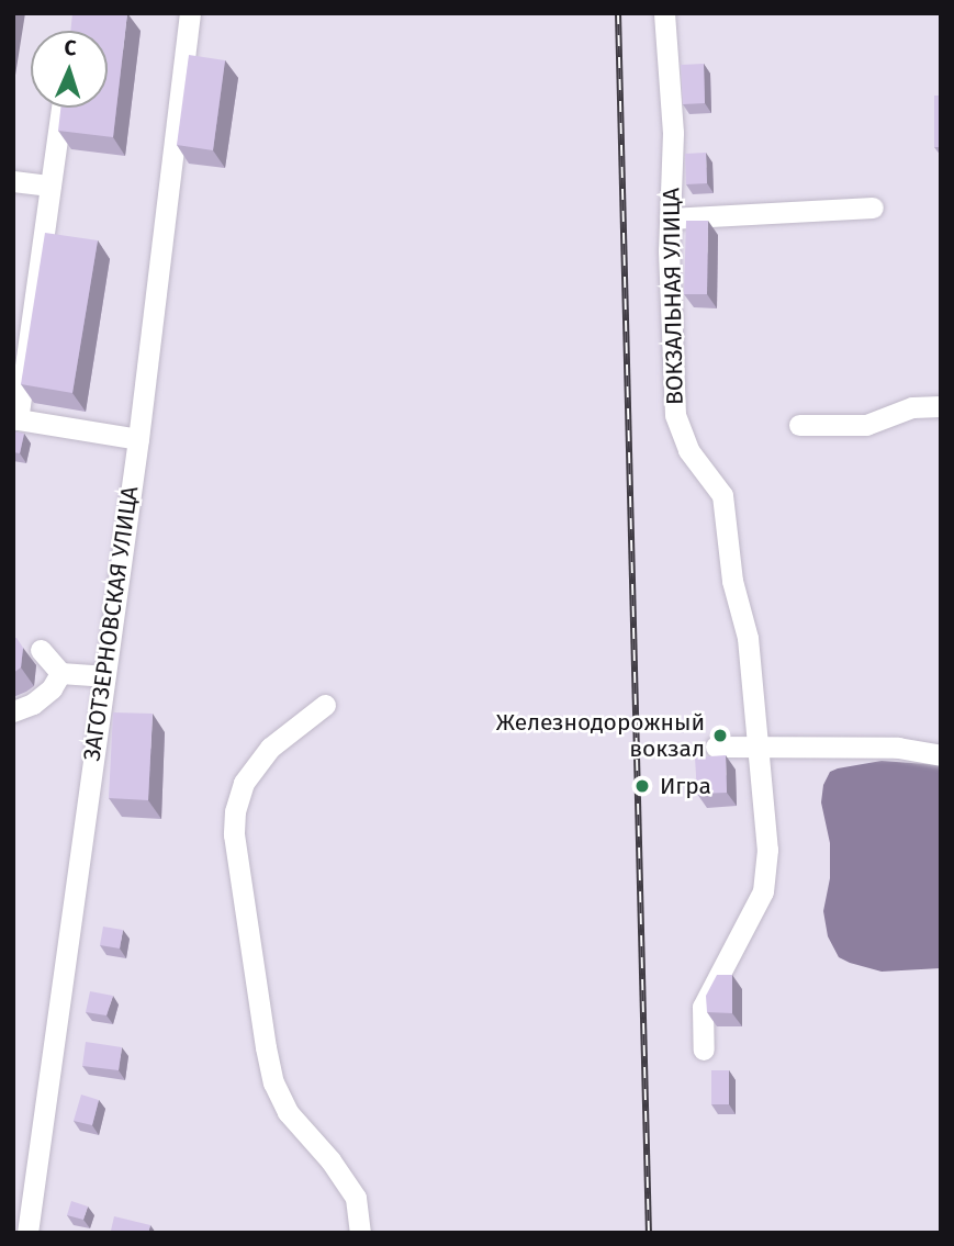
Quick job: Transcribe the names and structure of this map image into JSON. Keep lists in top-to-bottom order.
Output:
{
  "streets": {
    "street": ["ВОКЗАЛЬНАЯ УЛИЦА", "ЗАГОТЗЕРНОВСКАЯ УЛИЦА"]
  },
  "places": ["Железнодорожный вокзал", "Игра"],
  "north": "top"
}
